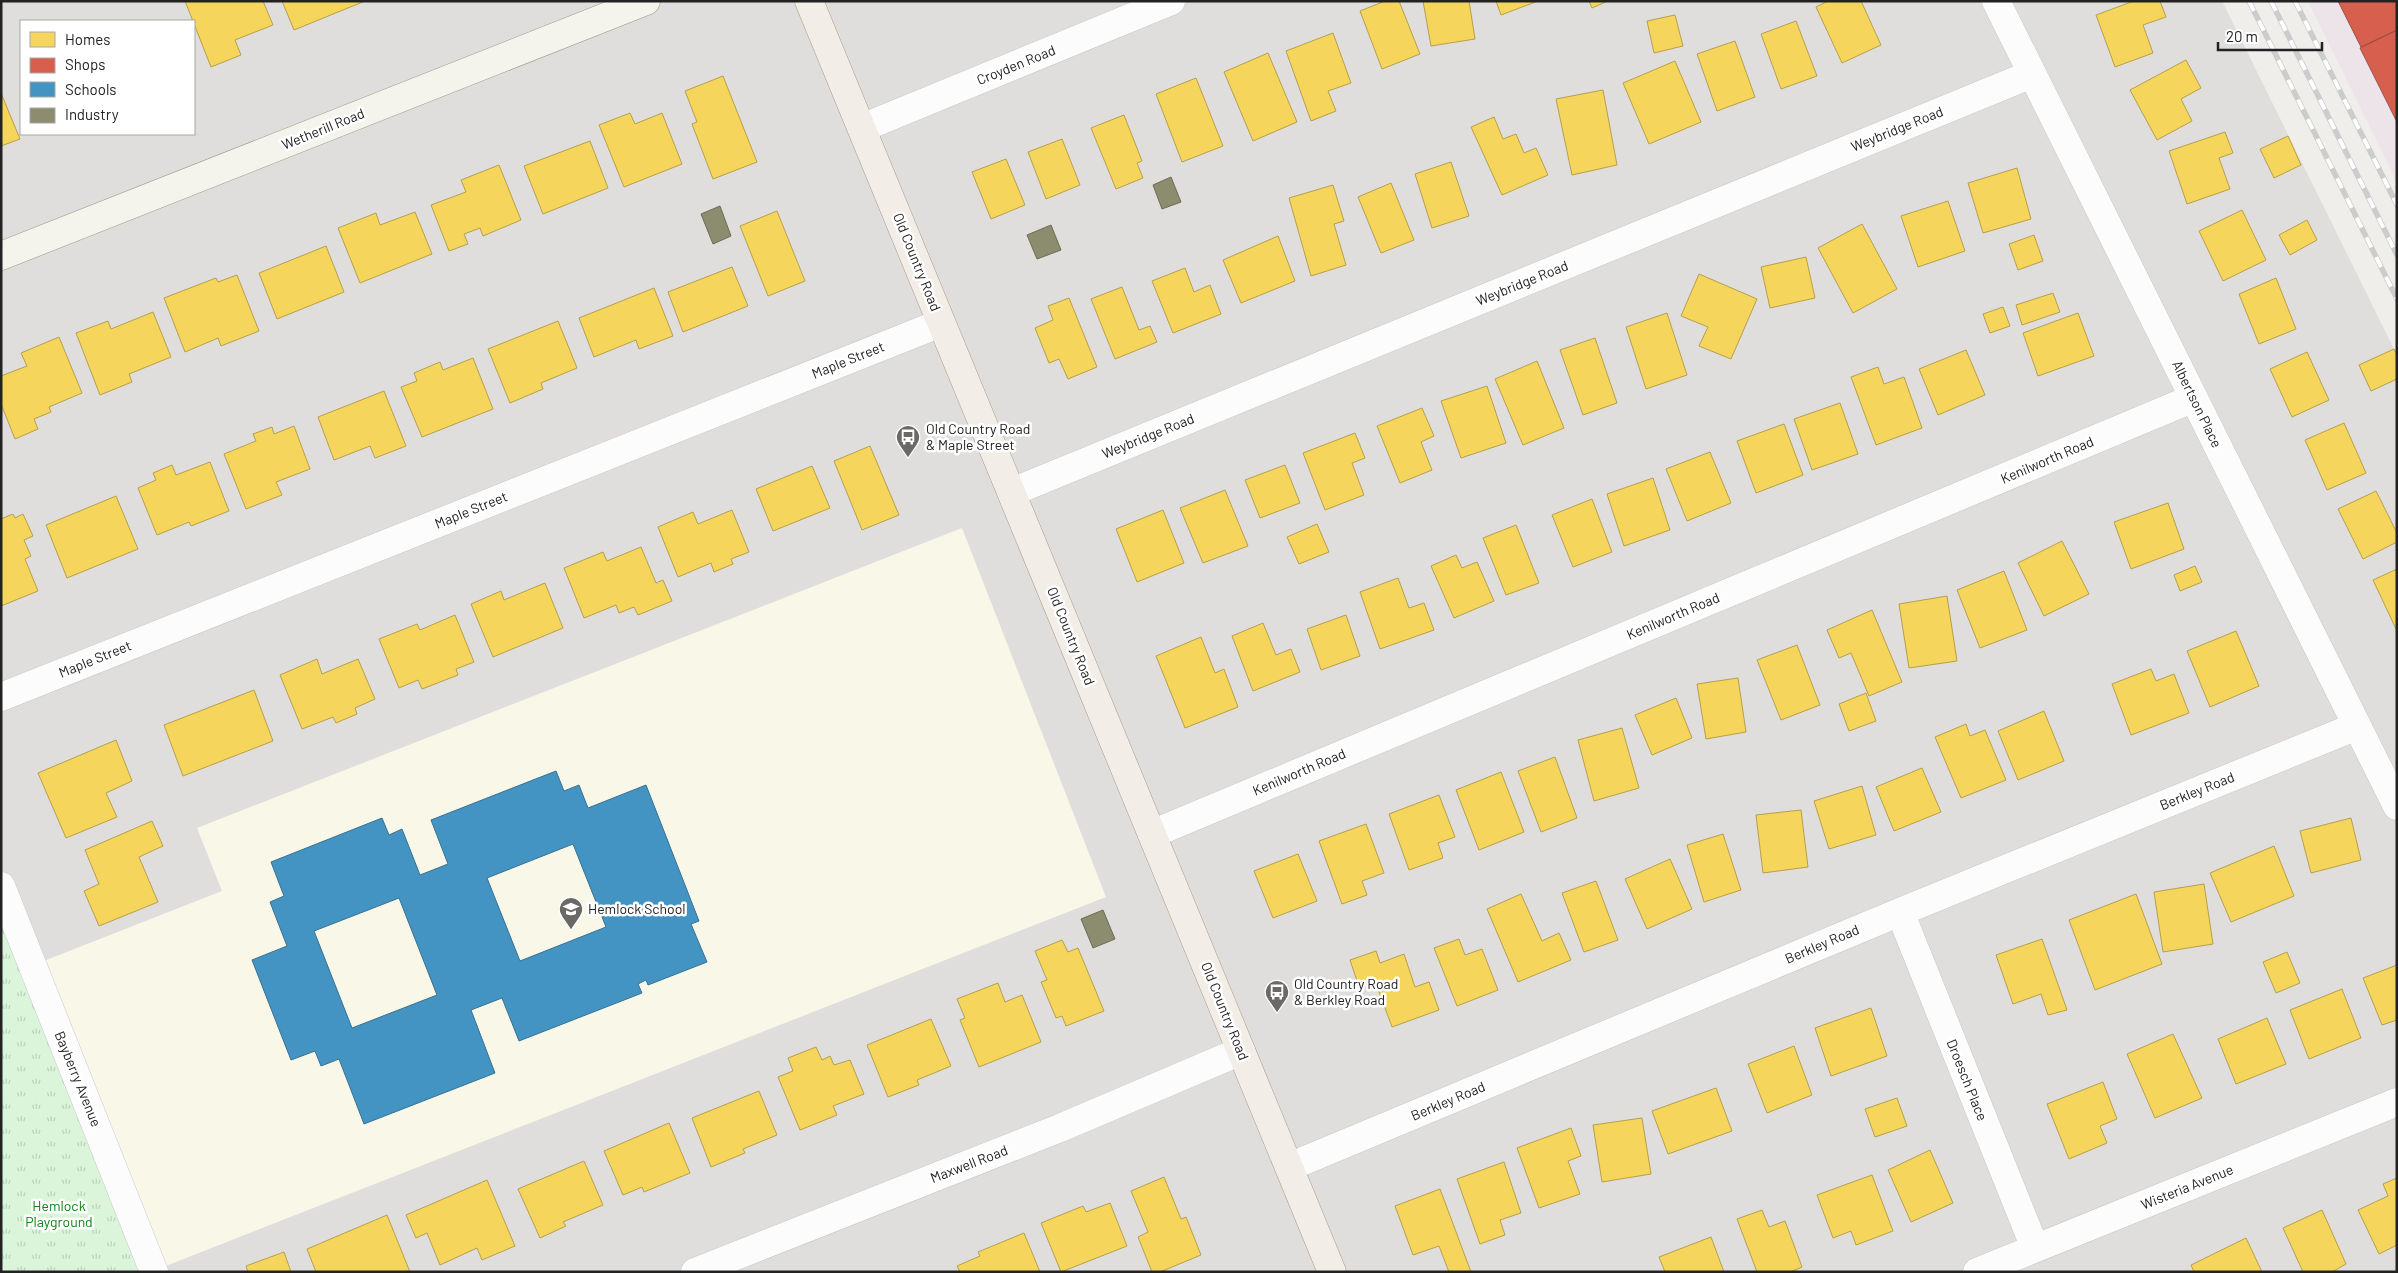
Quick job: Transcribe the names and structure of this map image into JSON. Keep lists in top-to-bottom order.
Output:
{
  "streets": {
    "main road": ["Old Country Road"],
    "street": [
      "Croyden Road",
      "Wetherill Road",
      "Weybridge Road",
      "Maple Street",
      "Albertson Place",
      "Kenilworth Road",
      "Berkley Road",
      "Bayberry Avenue",
      "Droesch Place",
      "Maxwell Road",
      "Wisteria Avenue"
    ]
  },
  "crossings": [
    ["Croyden Road", "Old Country Road"],
    ["Weybridge Road", "Old Country Road"],
    ["Weybridge Road", "Albertson Place"],
    ["Old Country Road", "Maple Street"],
    ["Old Country Road", "Kenilworth Road"],
    ["Old Country Road", "Berkley Road"],
    ["Old Country Road", "Maxwell Road"],
    ["Albertson Place", "Kenilworth Road"],
    ["Albertson Place", "Berkley Road"],
    ["Berkley Road", "Droesch Place"],
    ["Droesch Place", "Wisteria Avenue"]
  ],
  "parks": ["Hemlock Playground"],
  "places": {
    "bus stop": ["Old Country Road & Maple Street", "Old Country Road & Berkley Road"],
    "school or university": ["Hemlock School"]
  },
  "legend": [
    "Homes",
    "Shops",
    "Schools",
    "Industry"
  ],
  "scale_bar": "20 m"
}
